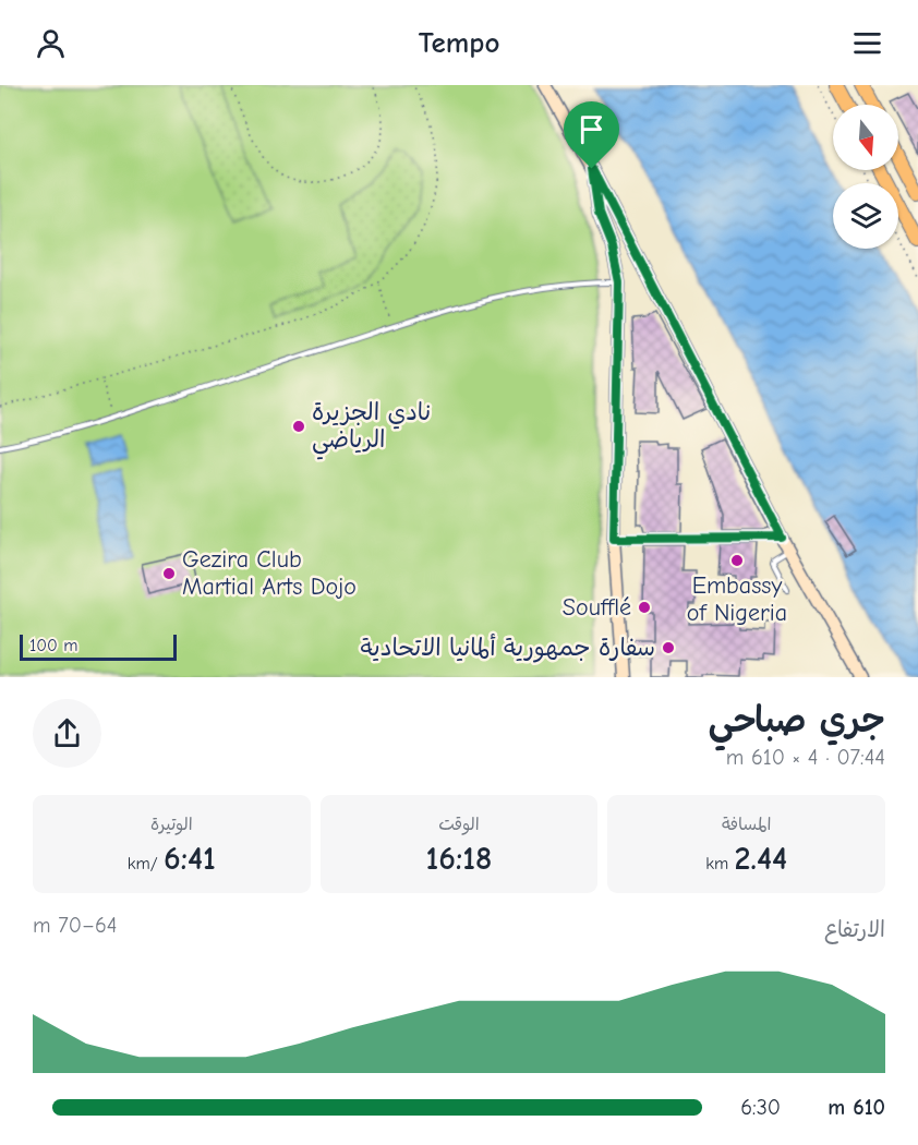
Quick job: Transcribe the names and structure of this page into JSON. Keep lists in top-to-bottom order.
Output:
{
  "places": [
    "نادي الجزيرة الرياضي",
    "Embassy of Nigeria",
    "Gezira Club Martial Arts Dojo",
    "Soufflé",
    "سفارة جمهورية ألمانيا الاتحادية"
  ],
  "scale_bar": "100 m",
  "north": "bottom",
  "page": {
    "header": "Tempo",
    "scale": "100 m",
    "heading": ["جري صباحي", "07:44 · 4 × 610 m"],
    "stats": [
      ["المسافة", "2.44 km"],
      ["الوقت", "16:18"],
      ["الوتيرة", "6:41 /km"]
    ],
    "chart": ["الارتفاع", "64–70 m"],
    "list": [
      {
        "name": "610 m",
        "note": "6:30"
      }
    ]
  }
}
